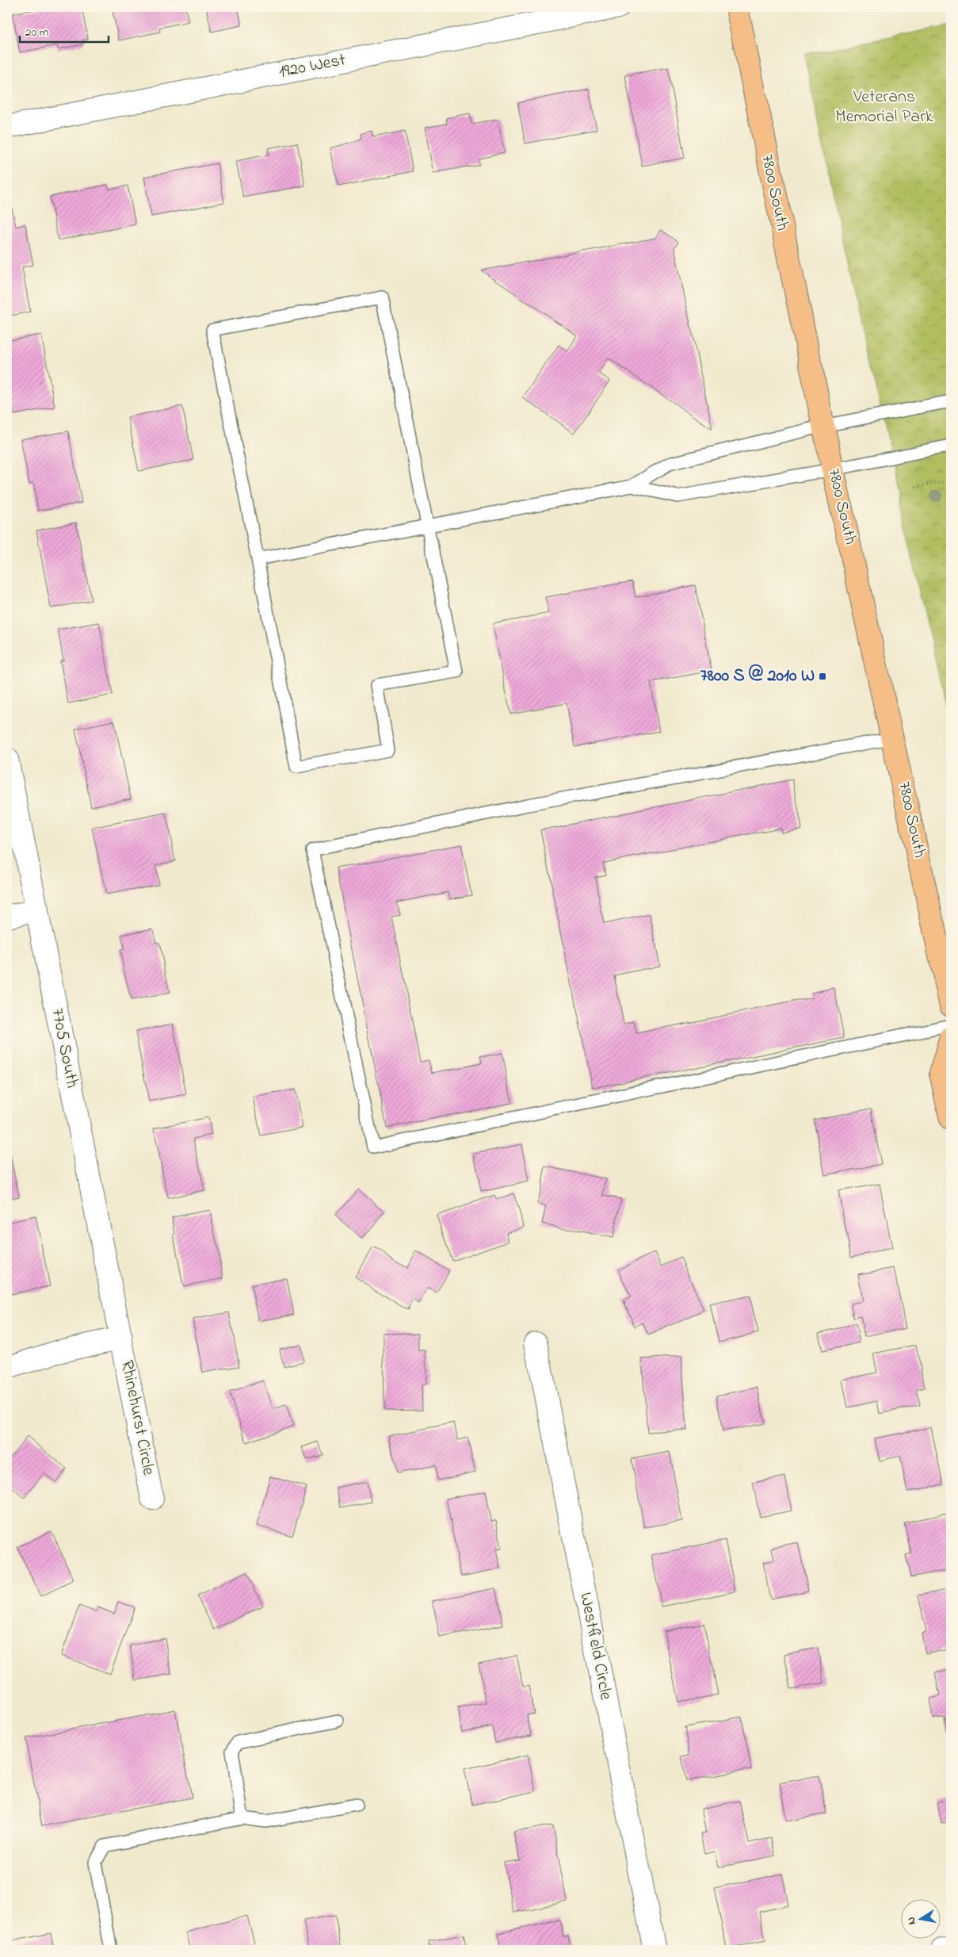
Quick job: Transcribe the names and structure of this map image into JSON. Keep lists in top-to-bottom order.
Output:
{
  "streets": {
    "main road": ["7800 South"],
    "street": [
      "1920 West",
      "7705 South",
      "Rhinehurst Circle",
      "Westfield Circle"
    ]
  },
  "crossings": [
    ["7705 South", "Rhinehurst Circle"]
  ],
  "parks": ["Veterans Memorial Park"],
  "places": {
    "transit": ["7800 S @ 2010 W"]
  },
  "scale_bar": "20 m",
  "north": "left"
}
